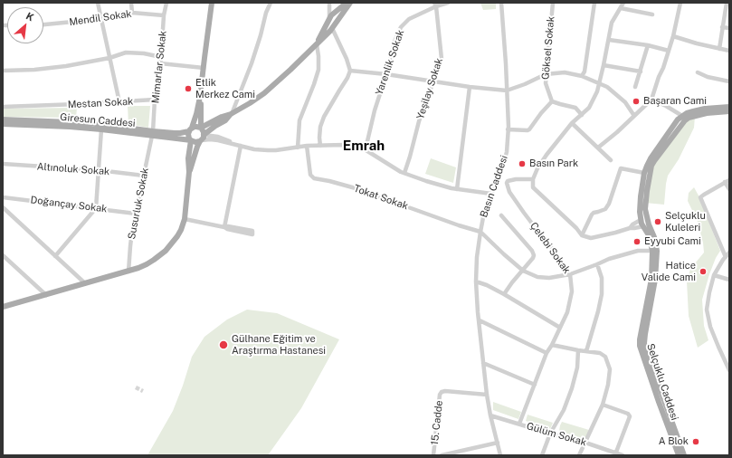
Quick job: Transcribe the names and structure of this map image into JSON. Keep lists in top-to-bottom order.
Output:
{
  "streets": {
    "main road": ["Giresun Caddesi", "Selçuklu Caddesi"],
    "street": [
      "Mendil Sokak",
      "Göksel Sokak",
      "Yarenlik Sokak",
      "Mimarlar Sokak",
      "Yeşilay Sokak",
      "Mestan Sokak",
      "Altınoluk Sokak",
      "Basın Caddesi",
      "Tokat Sokak",
      "Susurluk Sokak",
      "Doğançay Sokak",
      "Çelebi Sokak",
      "15. Cadde",
      "Gülüm Sokak"
    ]
  },
  "crossings": [
    ["Mendil Sokak", "Mimarlar Sokak"],
    ["Yarenlik Sokak", "Yeşilay Sokak"],
    ["Mimarlar Sokak", "Mestan Sokak"],
    ["Mimarlar Sokak", "Giresun Caddesi"],
    ["Mimarlar Sokak", "Susurluk Sokak"],
    ["Giresun Caddesi", "Susurluk Sokak"],
    ["Altınoluk Sokak", "Susurluk Sokak"],
    ["Basın Caddesi", "Tokat Sokak"],
    ["Basın Caddesi", "15. Cadde"],
    ["Basın Caddesi", "Gülüm Sokak"],
    ["Susurluk Sokak", "Doğançay Sokak"],
    ["Çelebi Sokak", "Gülüm Sokak"]
  ],
  "districts": ["Emrah"],
  "places": [
    "Etlik Merkez Cami",
    "Başaran Cami",
    "Basın Park",
    "Selçuklu Kuleleri",
    "Eyyubi Cami",
    "Hatice Valide Cami",
    "Gülhane Eğitim ve Araştırma Hastanesi",
    "A Blok"
  ],
  "north": "top right"
}
